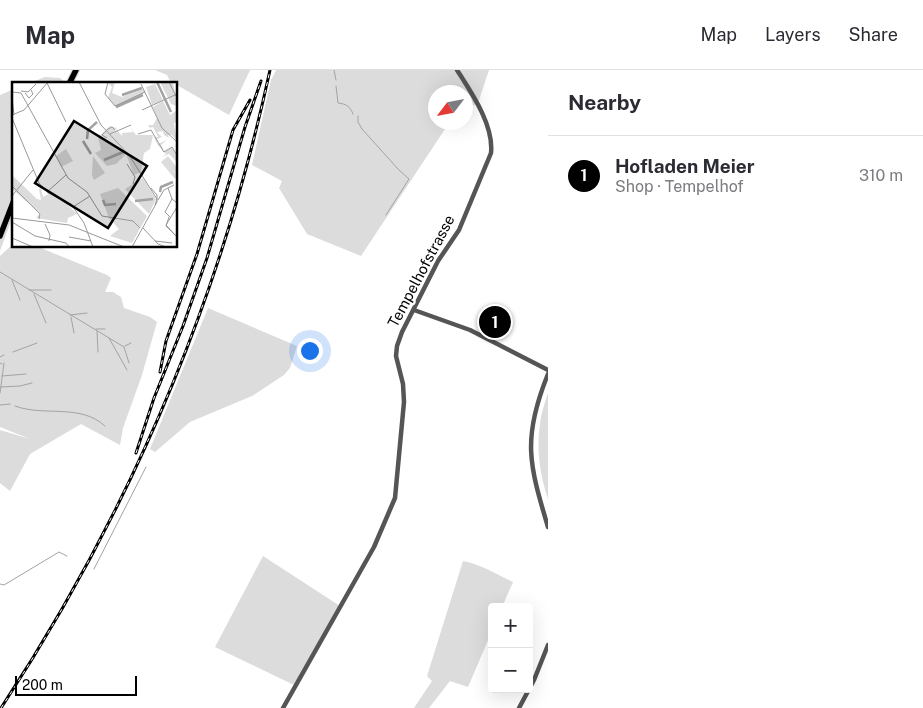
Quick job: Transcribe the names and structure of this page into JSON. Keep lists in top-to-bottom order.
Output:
{
  "streets": {
    "street": ["Tempelhofstrasse"]
  },
  "scale_bar": "200 m",
  "north": "bottom left",
  "page": {
    "header": "Map",
    "nav": ["Map", "Layers", "Share"],
    "heading": "Nearby",
    "list": [
      {
        "mark": "1",
        "name": "Hofladen Meier",
        "note": "Shop · Tempelhof",
        "value": "310 m"
      }
    ],
    "pins": "1",
    "map_buttons": ["+", "−"],
    "scale": "200 m"
  }
}
